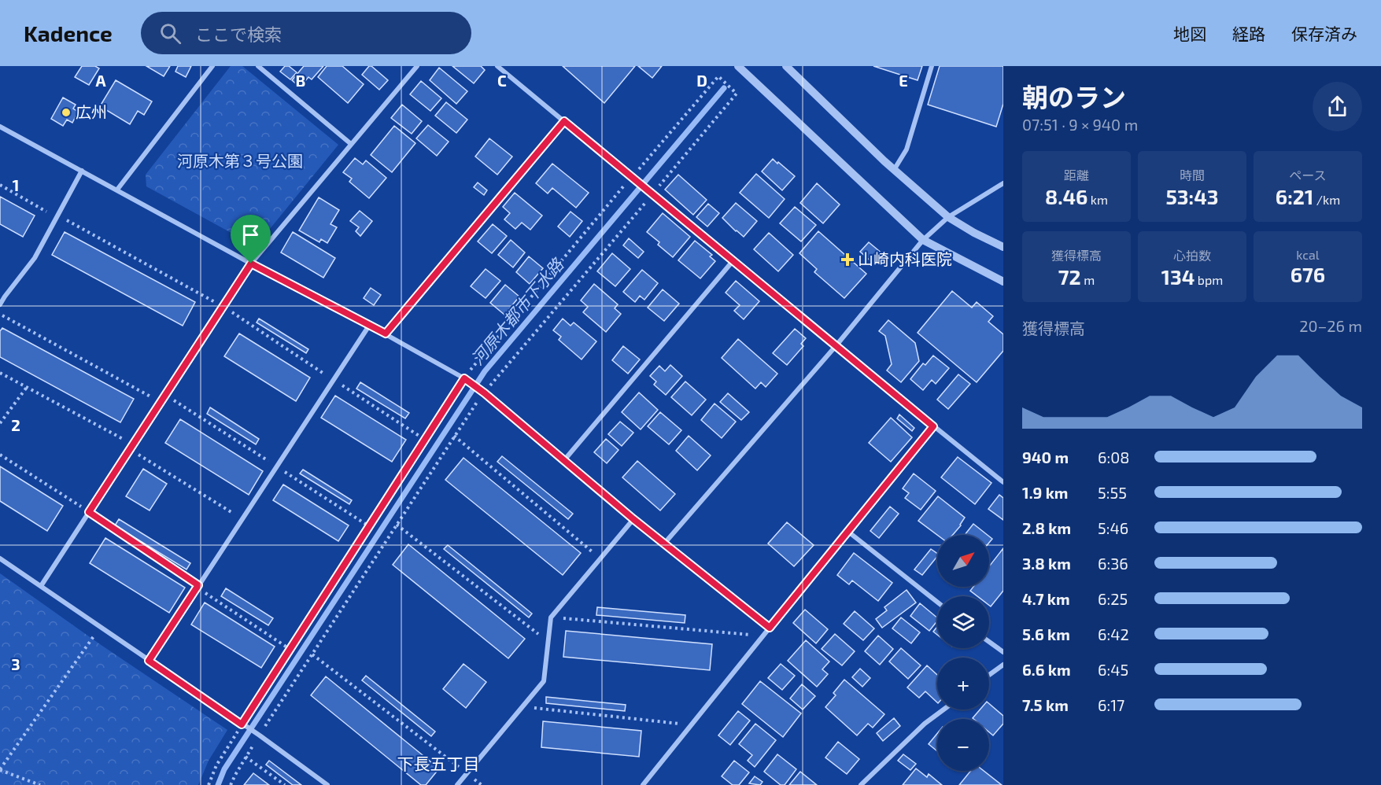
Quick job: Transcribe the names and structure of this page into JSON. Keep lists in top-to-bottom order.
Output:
{
  "districts": ["下長五丁目"],
  "water": ["河原木都市下水路"],
  "parks": ["河原木第３号公園"],
  "places": {
    "other": ["広州"],
    "health": ["山崎内科医院"]
  },
  "north": "top right",
  "page": {
    "header": "Kadence",
    "search": "ここで検索",
    "nav": ["地図", "経路", "保存済み"],
    "heading": ["朝のラン", "07:51 · 9 × 940 m"],
    "stats": [
      ["距離", "8.46 km"],
      ["時間", "53:43"],
      ["ペース", "6:21 /km"],
      ["獲得標高", "72 m"],
      ["心拍数", "134 bpm"],
      ["kcal", "676"]
    ],
    "chart": ["獲得標高", "20–26 m"],
    "list": [
      {
        "name": "940 m",
        "note": "6:08"
      },
      {
        "name": "1.9 km",
        "note": "5:55"
      },
      {
        "name": "2.8 km",
        "note": "5:46"
      },
      {
        "name": "3.8 km",
        "note": "6:36"
      },
      {
        "name": "4.7 km",
        "note": "6:25"
      },
      {
        "name": "5.6 km",
        "note": "6:42"
      },
      {
        "name": "6.6 km",
        "note": "6:45"
      },
      {
        "name": "7.5 km",
        "note": "6:17"
      }
    ],
    "map_buttons": ["+", "−"]
  },
  "grid": {
    "columns": [
      "A",
      "B",
      "C",
      "D",
      "E"
    ],
    "rows": ["1", "2", "3"]
  }
}
